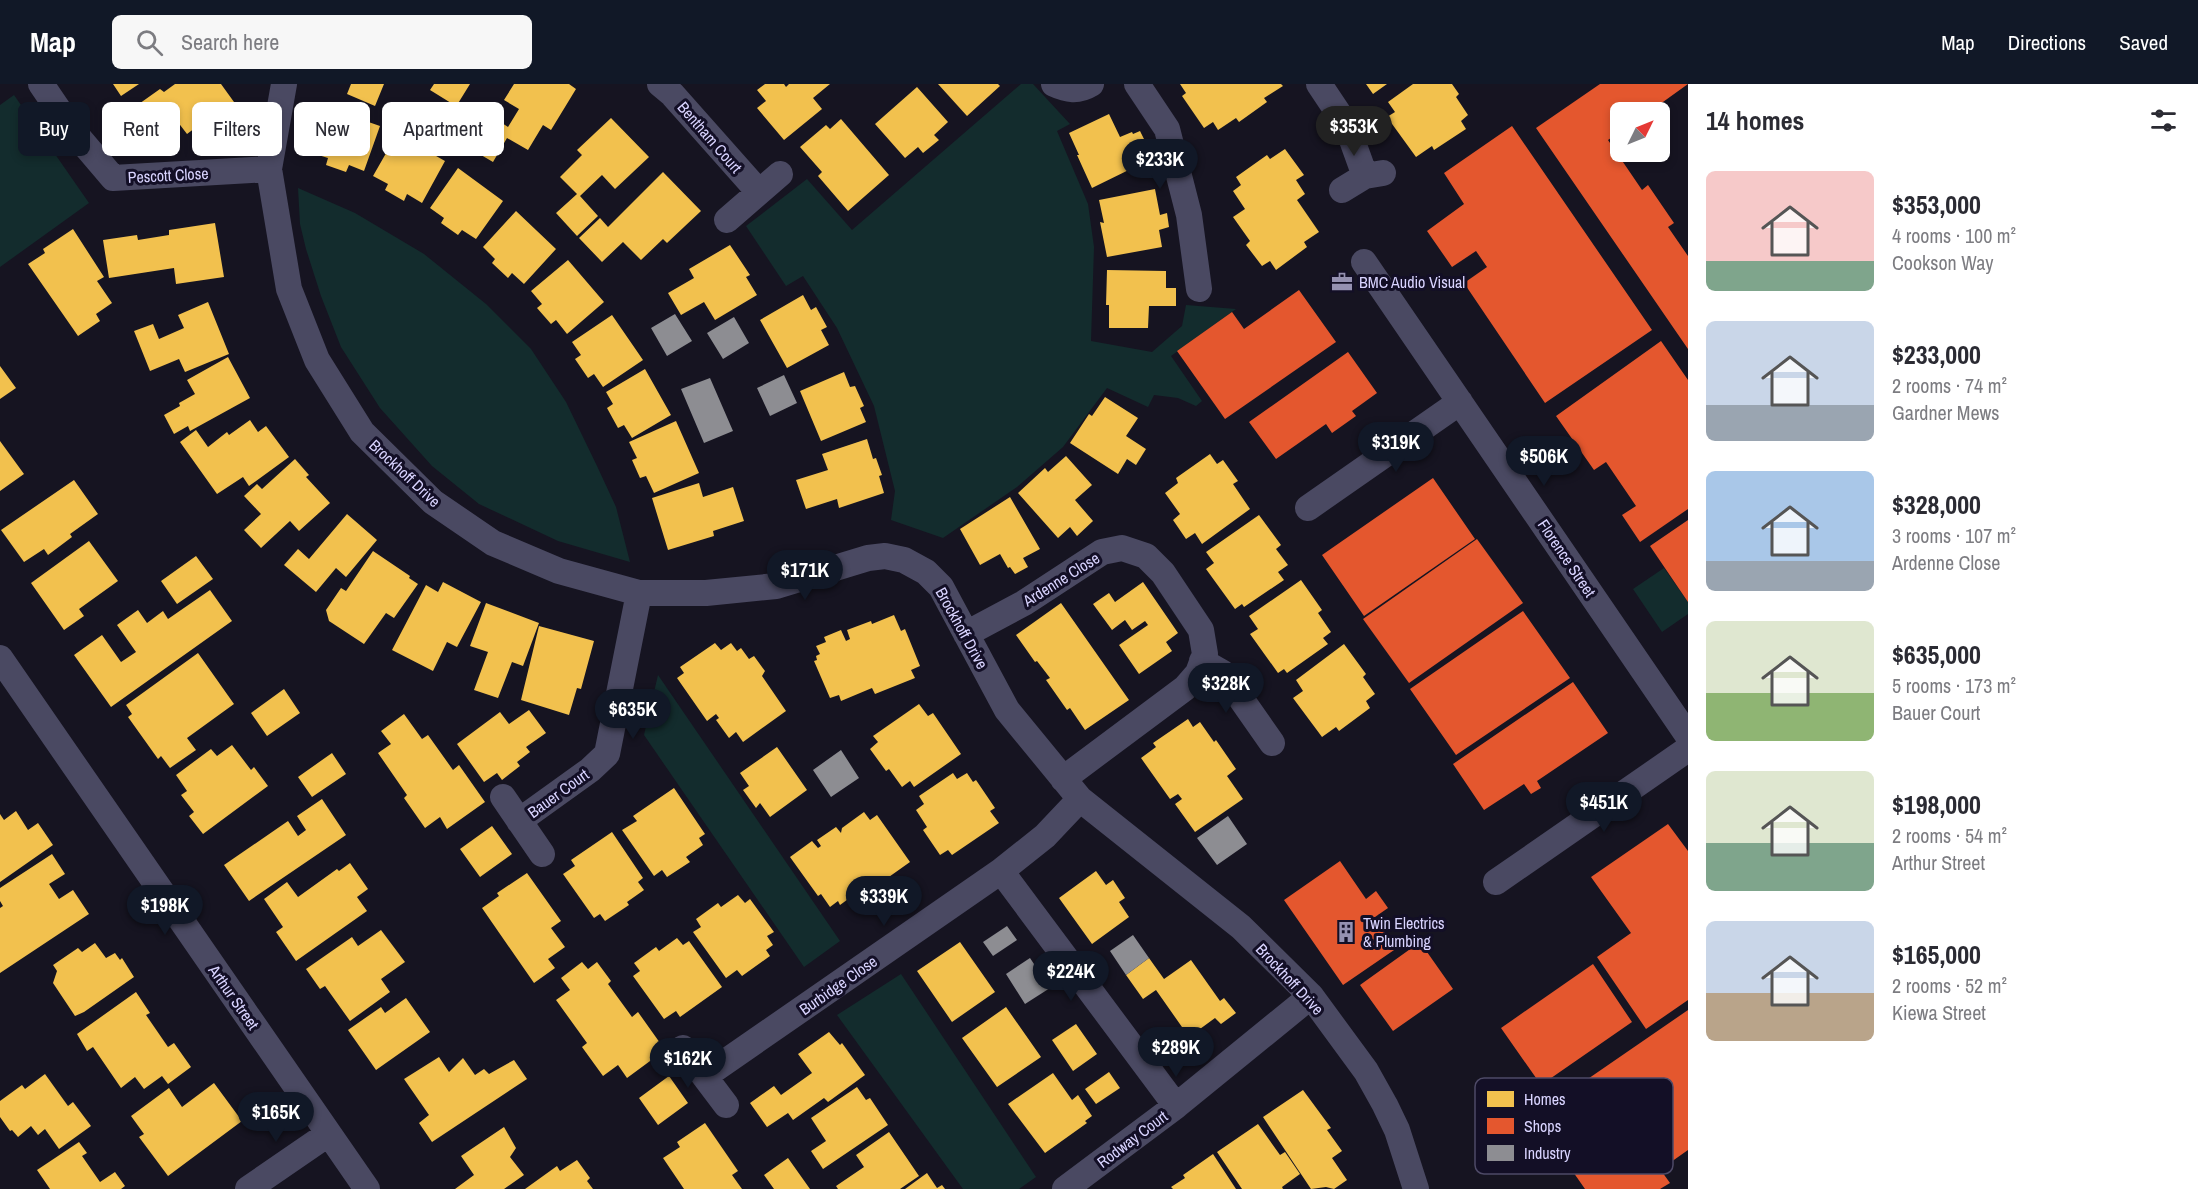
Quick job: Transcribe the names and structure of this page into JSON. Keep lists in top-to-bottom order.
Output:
{
  "streets": {
    "street": [
      "Bentham Court",
      "Pescott Close",
      "Brockhoff Drive",
      "Florence Street",
      "Ardenne Close",
      "Bauer Court",
      "Burbidge Close",
      "Arthur Street",
      "Rodway Court"
    ]
  },
  "crossings": [
    ["Pescott Close", "Brockhoff Drive"],
    ["Brockhoff Drive", "Ardenne Close"],
    ["Brockhoff Drive", "Bauer Court"],
    ["Brockhoff Drive", "Burbidge Close"],
    ["Brockhoff Drive", "Rodway Court"]
  ],
  "places": {
    "office": ["BMC Audio Visual"],
    "building": ["Twin Electrics & Plumbing"]
  },
  "legend": ["Homes", "Shops", "Industry"],
  "north": "top right",
  "page": {
    "header": "Map",
    "search": "Search here",
    "nav": ["Map", "Directions", "Saved"],
    "heading": "14 homes",
    "chip": [
      "Buy",
      "Rent",
      "Filters",
      "New",
      "Apartment"
    ],
    "price": [
      "$353K",
      "$233K",
      "$319K",
      "$506K",
      "$171K",
      "$328K",
      "$635K",
      "$451K",
      "$339K",
      "$198K",
      "$224K",
      "$289K",
      "$162K",
      "$165K"
    ],
    "list": [
      {
        "name": "$353,000",
        "note": "4 rooms · 100 m² · Cookson Way"
      },
      {
        "name": "$233,000",
        "note": "2 rooms · 74 m² · Gardner Mews"
      },
      {
        "name": "$328,000",
        "note": "3 rooms · 107 m² · Ardenne Close"
      },
      {
        "name": "$635,000",
        "note": "5 rooms · 173 m² · Bauer Court"
      },
      {
        "name": "$198,000",
        "note": "2 rooms · 54 m² · Arthur Street"
      },
      {
        "name": "$165,000",
        "note": "2 rooms · 52 m² · Kiewa Street"
      }
    ]
  }
}
